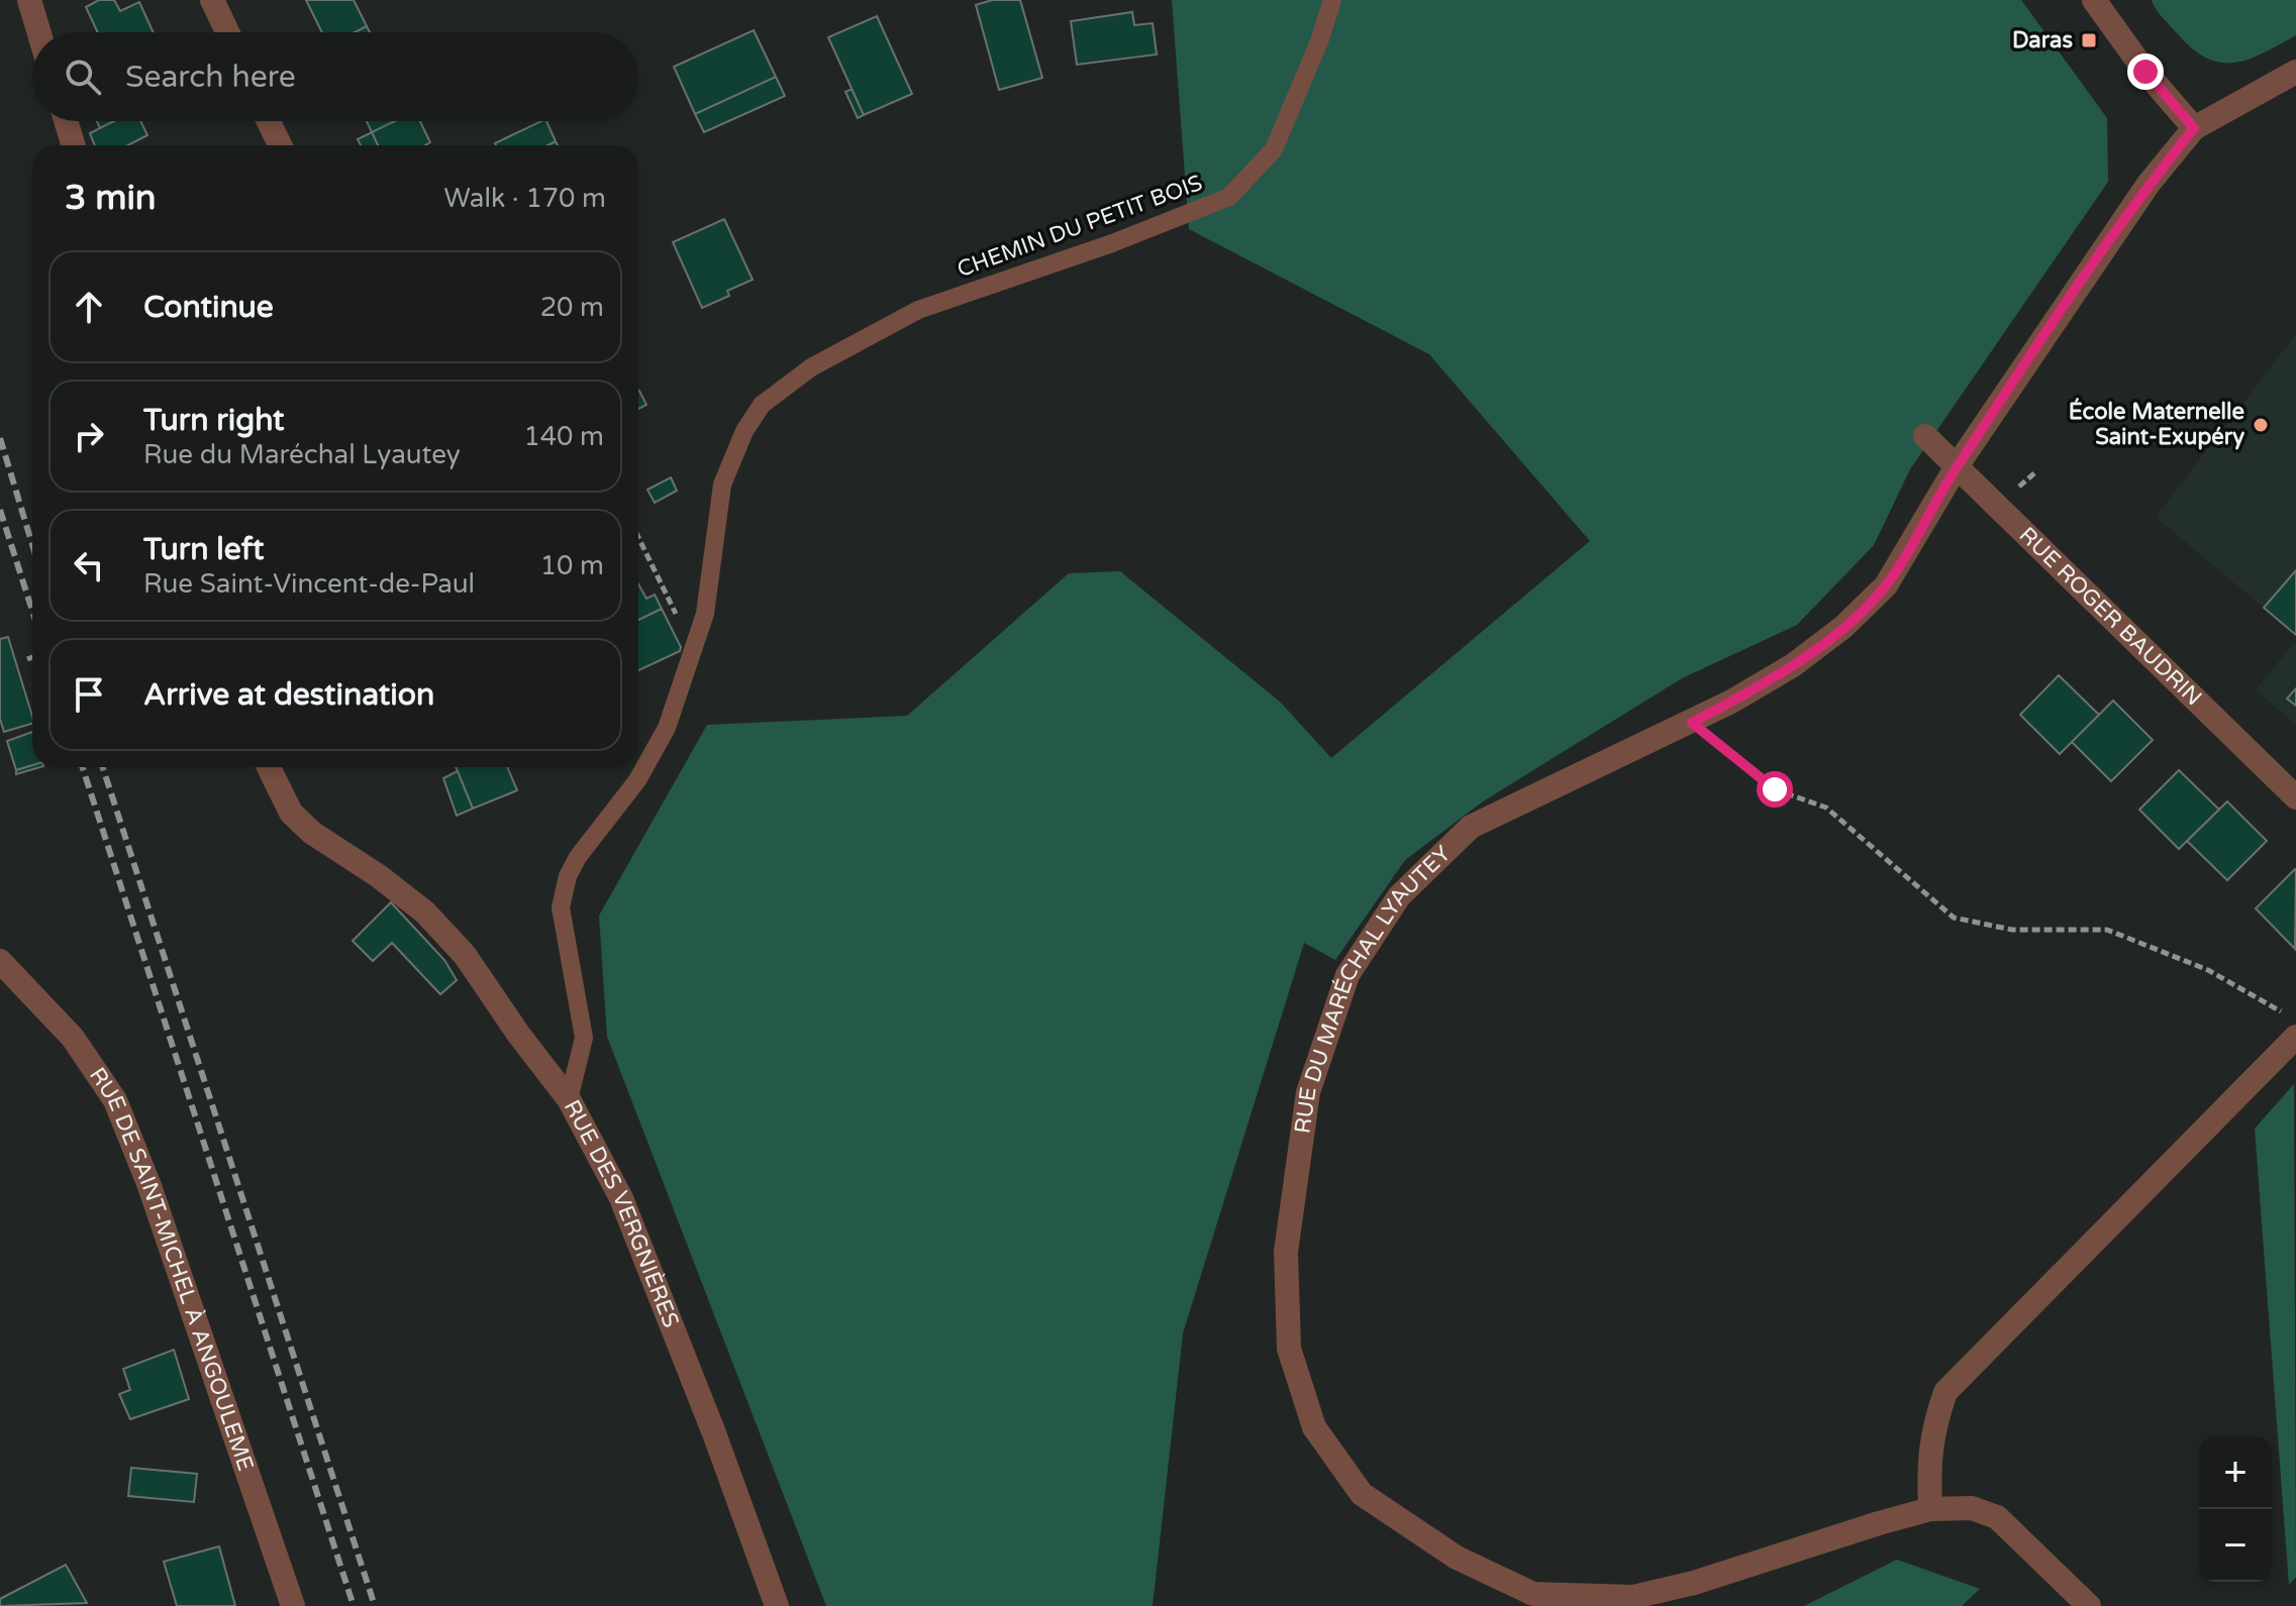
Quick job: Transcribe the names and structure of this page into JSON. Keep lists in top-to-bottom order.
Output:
{
  "streets": {
    "street": [
      "RUE ROGER BAUDRIN",
      "RUE DU MARÉCHAL LYAUTEY",
      "RUE DES VERGNIÈRES",
      "RUE DE SAINT-MICHEL À ANGOULEME"
    ],
    "lane": ["CHEMIN DU PETIT BOIS"]
  },
  "crossings": [
    ["CHEMIN DU PETIT BOIS", "RUE DES VERGNIÈRES"],
    ["RUE ROGER BAUDRIN", "RUE DU MARÉCHAL LYAUTEY"]
  ],
  "places": {
    "transit": ["Daras"],
    "other": ["École Maternelle Saint-Exupéry"]
  },
  "page": {
    "search": "Search here",
    "heading": ["3 min", "Walk · 170 m"],
    "list": [
      ["Continue", "20 m"],
      ["Turn right", "Rue du Maréchal Lyautey", "140 m"],
      ["Turn left", "Rue Saint-Vincent-de-Paul", "10 m"],
      "Arrive at destination"
    ],
    "map_buttons": ["+", "−"]
  }
}
